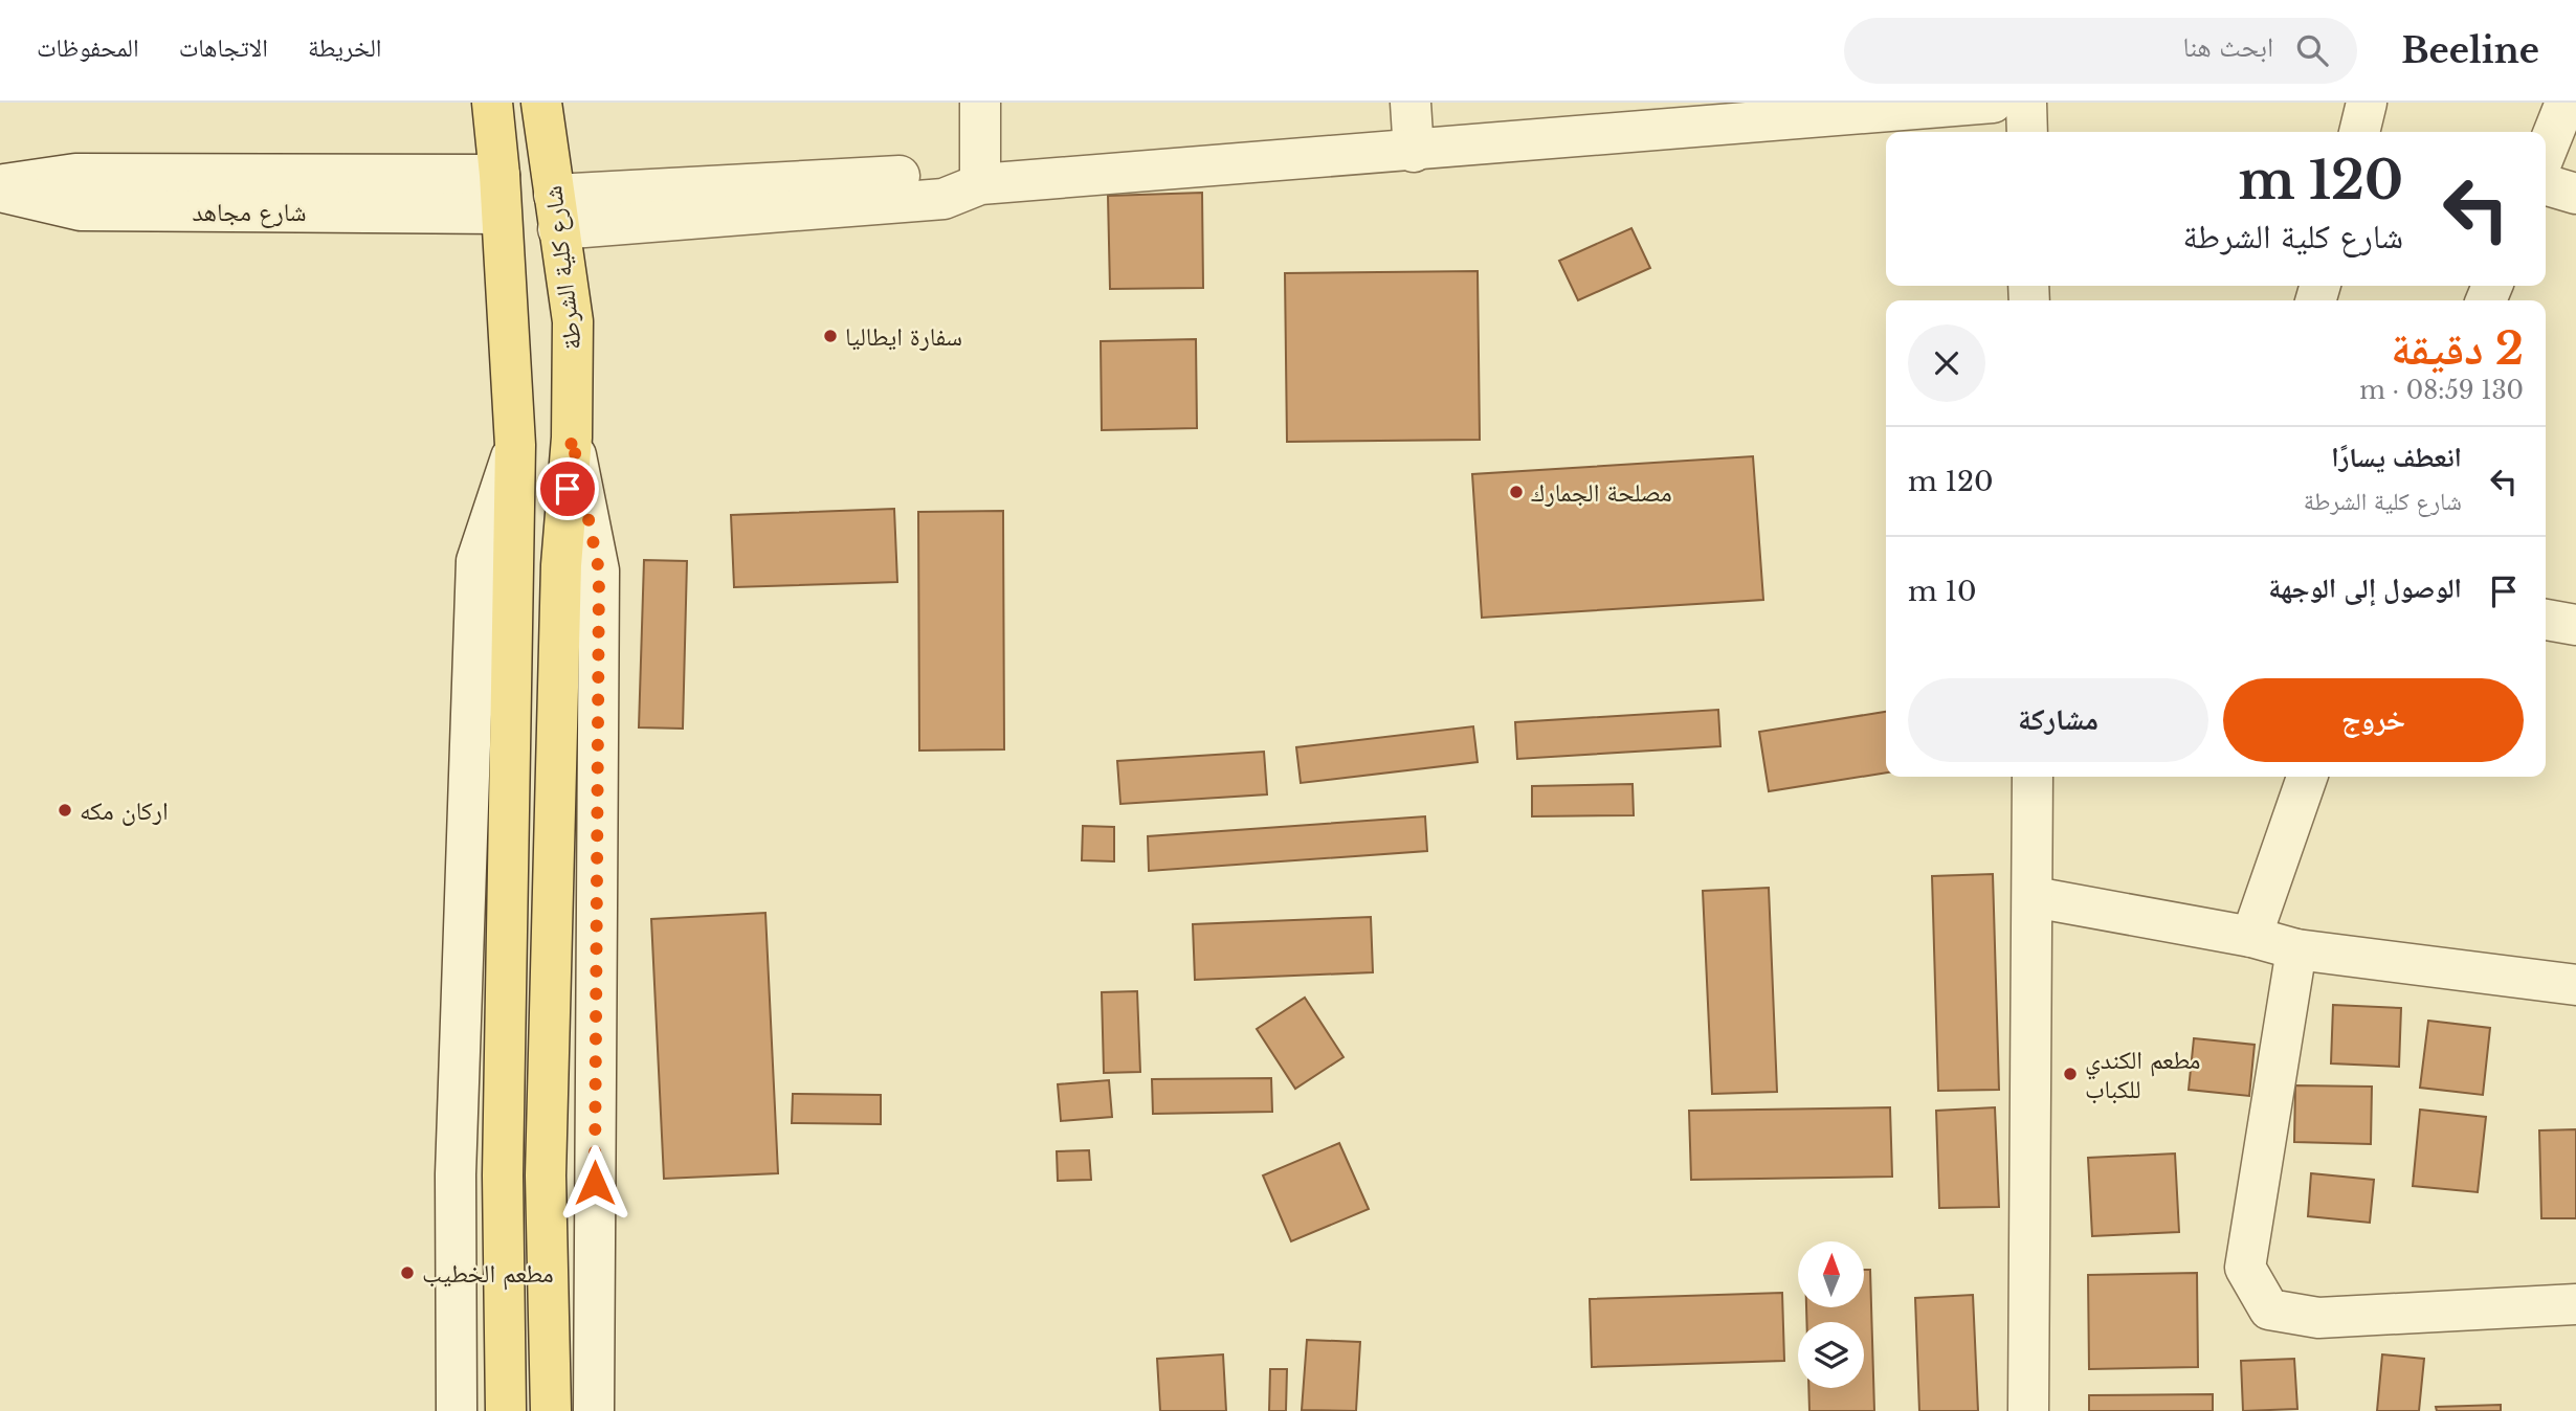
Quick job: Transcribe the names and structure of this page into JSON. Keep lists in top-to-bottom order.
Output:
{
  "streets": {
    "main road": ["شارع كلية الشرطة"],
    "street": ["شارع مجاهد"]
  },
  "places": [
    "سفارة ايطاليا",
    "مصلحة الجمارك",
    "اركان مكه",
    "مطعم الكندي للكباب",
    "مطعم الخطيب"
  ],
  "north": "top",
  "page": {
    "header": "Beeline",
    "search": "ابحث هنا",
    "nav": ["الخريطة", "الاتجاهات", "المحفوظات"],
    "turn": ["120 m", "شارع كلية الشرطة"],
    "heading": ["2 دقيقة", "130 m · 08:59"],
    "list": [
      {
        "name": "انعطف يسارًا",
        "note": "شارع كلية الشرطة",
        "value": "120 m"
      },
      {
        "name": "الوصول إلى الوجهة",
        "value": "10 m"
      }
    ],
    "buttons": ["خروج", "مشاركة"]
  }
}
